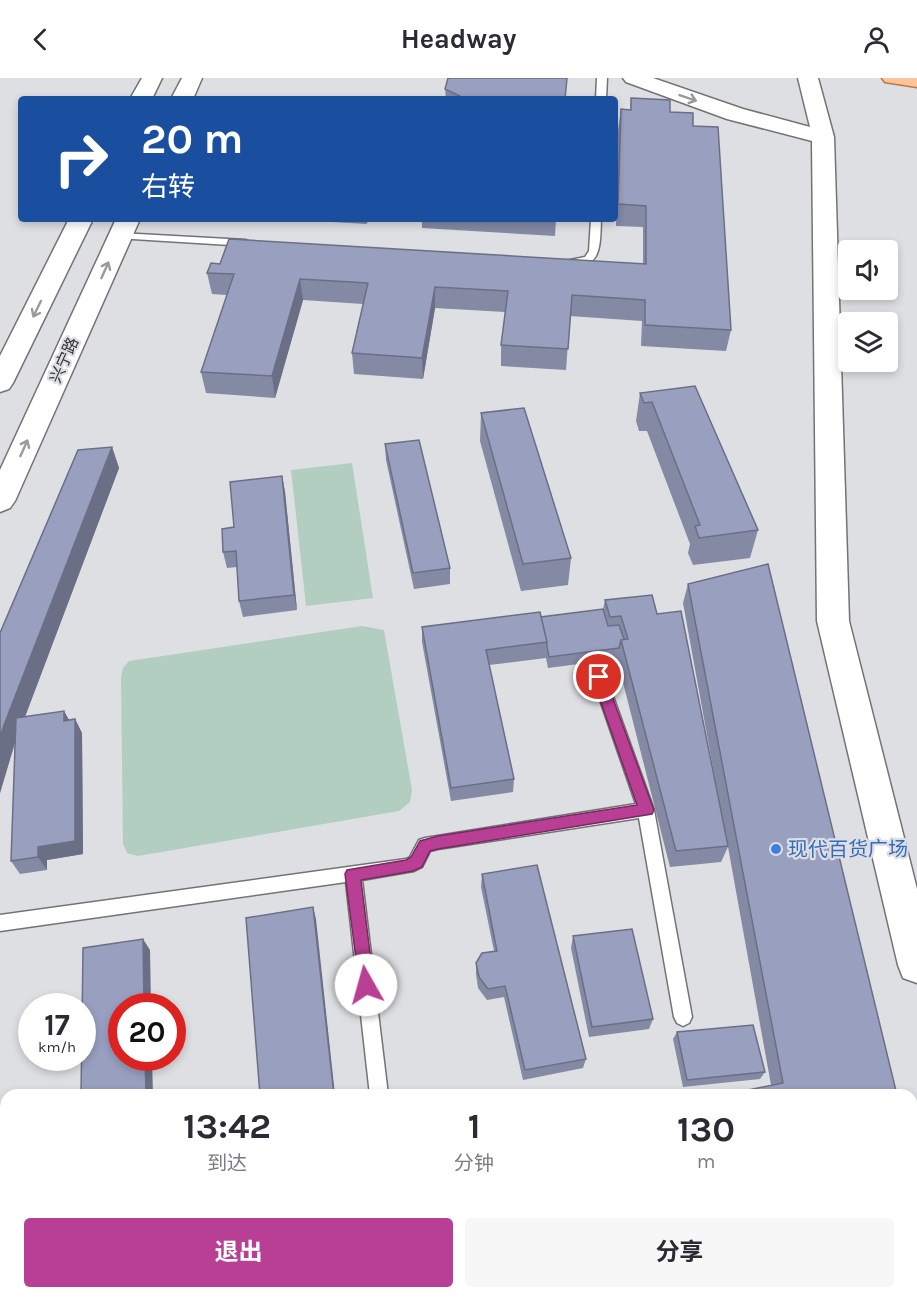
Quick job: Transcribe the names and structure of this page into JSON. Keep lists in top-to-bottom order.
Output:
{
  "streets": {
    "street": ["兴宁路"]
  },
  "places": ["现代百货广场"],
  "page": {
    "header": "Headway",
    "turn": ["20 m", "右转"],
    "speed": "17 km/h",
    "limit": "20",
    "eta": [
      "13:42",
      "到达",
      "1",
      "分钟",
      "130",
      "m"
    ],
    "buttons": ["退出", "分享"]
  }
}
